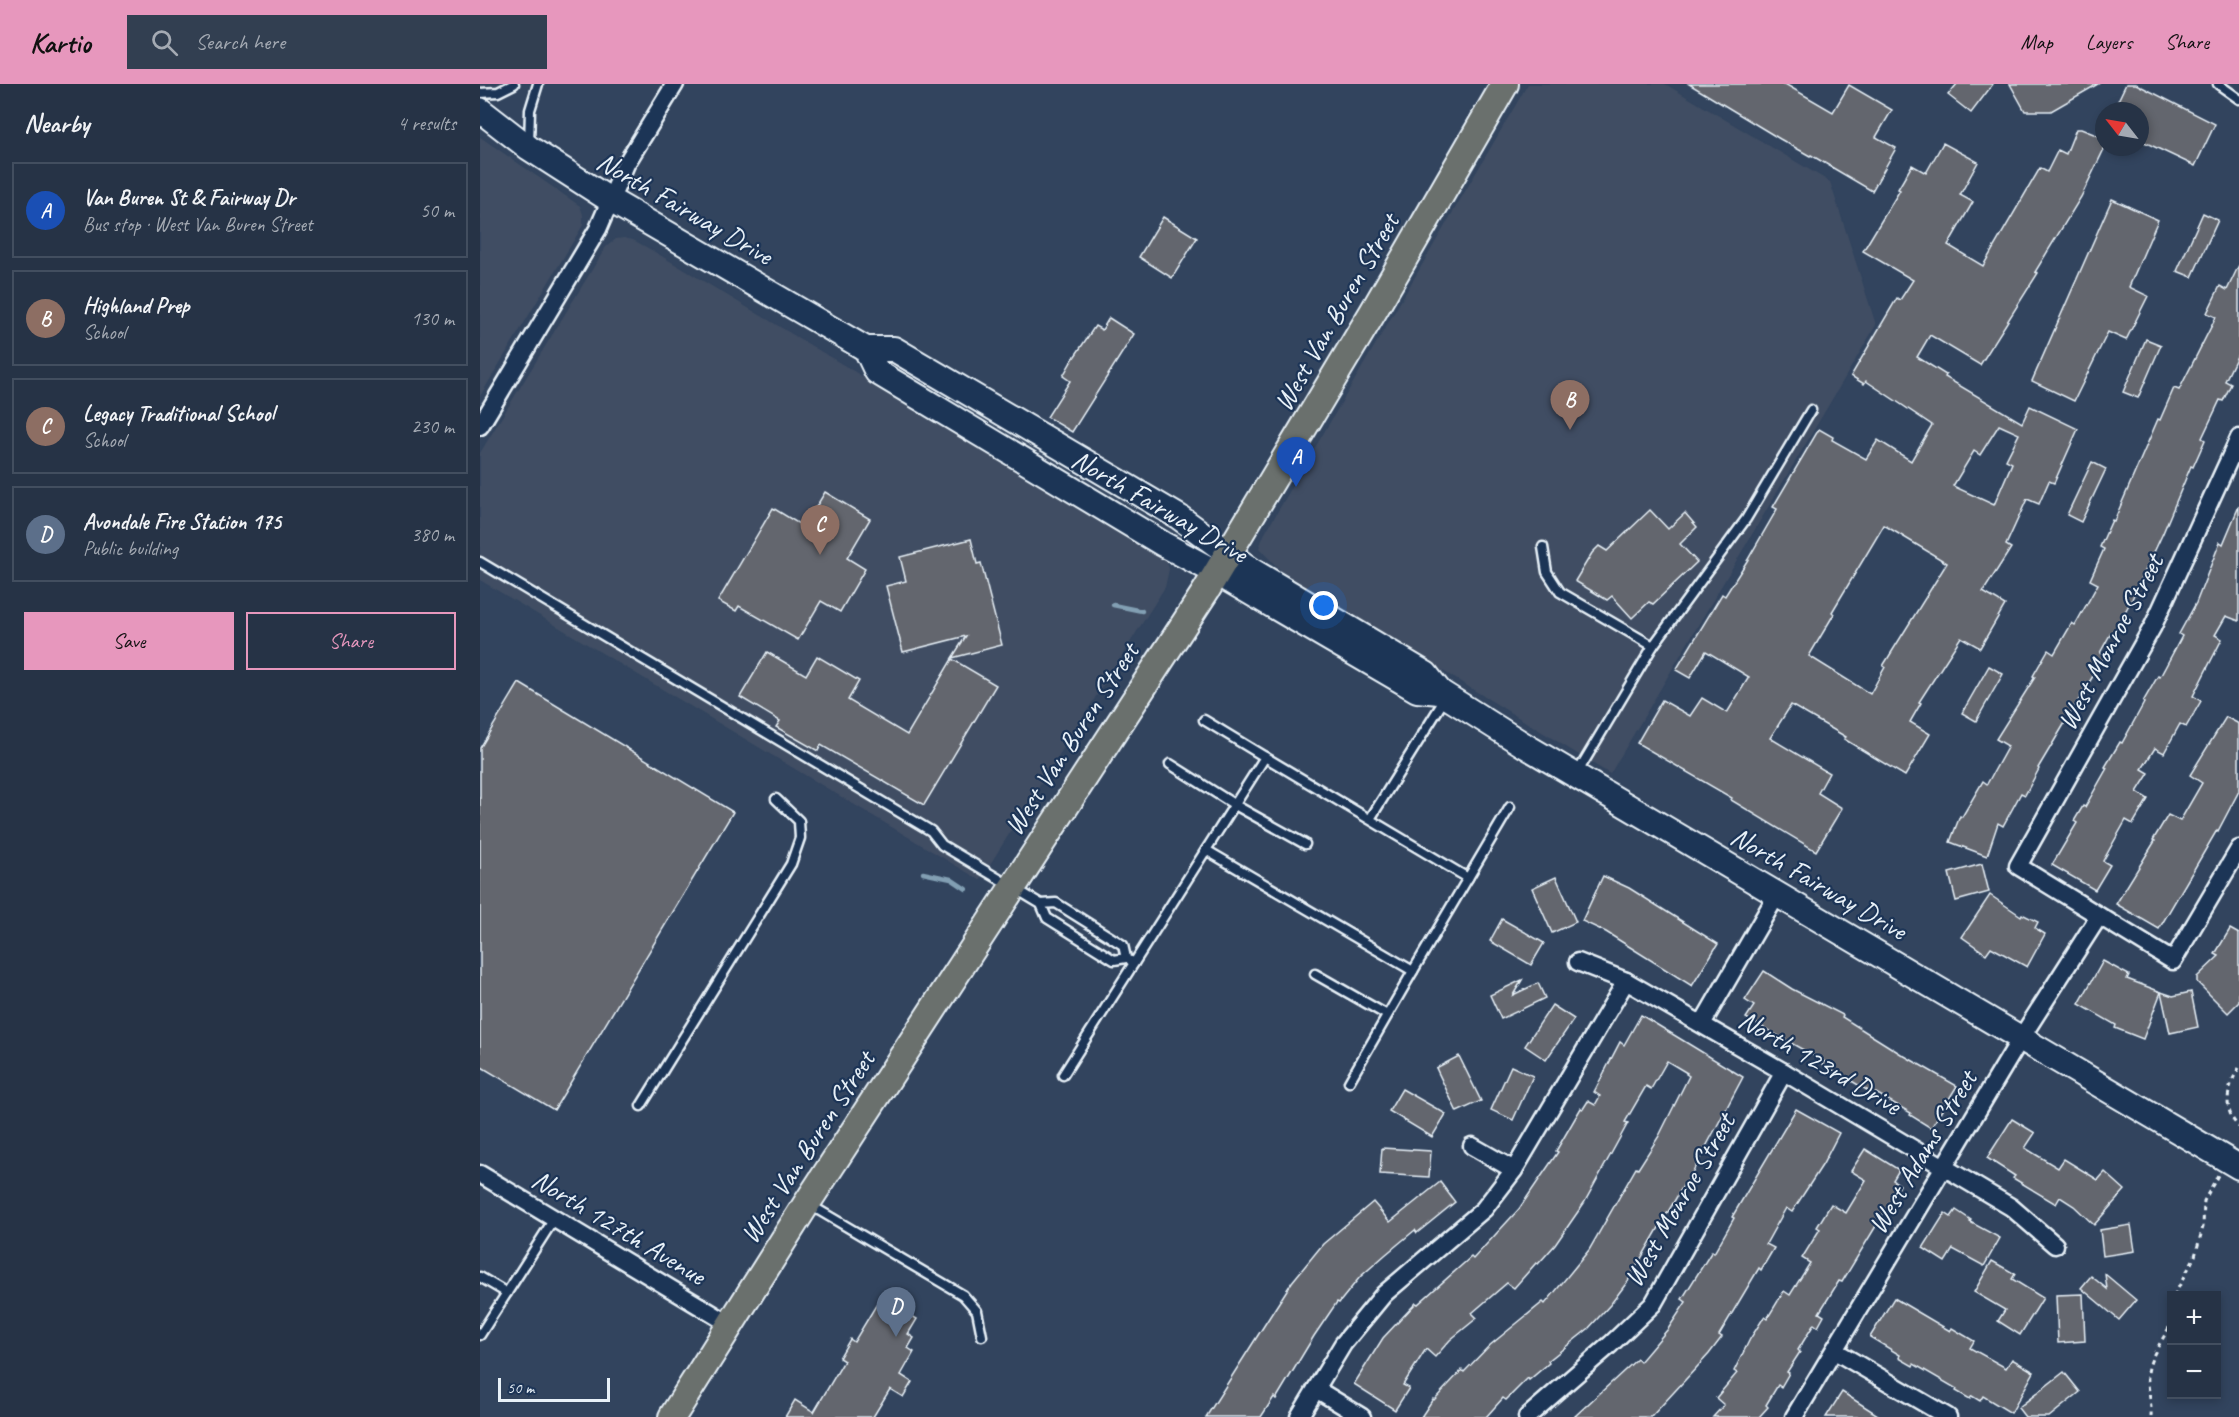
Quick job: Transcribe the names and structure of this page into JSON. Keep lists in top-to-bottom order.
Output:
{
  "streets": {
    "main road": ["West Van Buren Street"],
    "street": [
      "North Fairway Drive",
      "West Monroe Street",
      "North 123rd Drive",
      "West Adams Street",
      "North 127th Avenue"
    ]
  },
  "crossings": [
    ["North Fairway Drive", "West Van Buren Street"],
    ["North Fairway Drive", "West Adams Street"],
    ["West Van Buren Street", "North 127th Avenue"],
    ["West Monroe Street", "North 123rd Drive"],
    ["West Monroe Street", "West Adams Street"],
    ["North 123rd Drive", "West Adams Street"]
  ],
  "scale_bar": "50 m",
  "north": "top left",
  "page": {
    "header": "Kartio",
    "search": "Search here",
    "nav": ["Map", "Layers", "Share"],
    "heading": ["Nearby", "4 results"],
    "list": [
      {
        "mark": "A",
        "name": "Van Buren St & Fairway Dr",
        "note": "Bus stop · West Van Buren Street",
        "value": "50 m"
      },
      {
        "mark": "B",
        "name": "Highland Prep",
        "note": "School",
        "value": "130 m"
      },
      {
        "mark": "C",
        "name": "Legacy Traditional School",
        "note": "School",
        "value": "230 m"
      },
      {
        "mark": "D",
        "name": "Avondale Fire Station 175",
        "note": "Public building",
        "value": "380 m"
      }
    ],
    "pins": [
      "B",
      "A",
      "C",
      "D"
    ],
    "buttons": ["Save", "Share"],
    "map_buttons": ["+", "−"],
    "scale": "50 m"
  }
}
